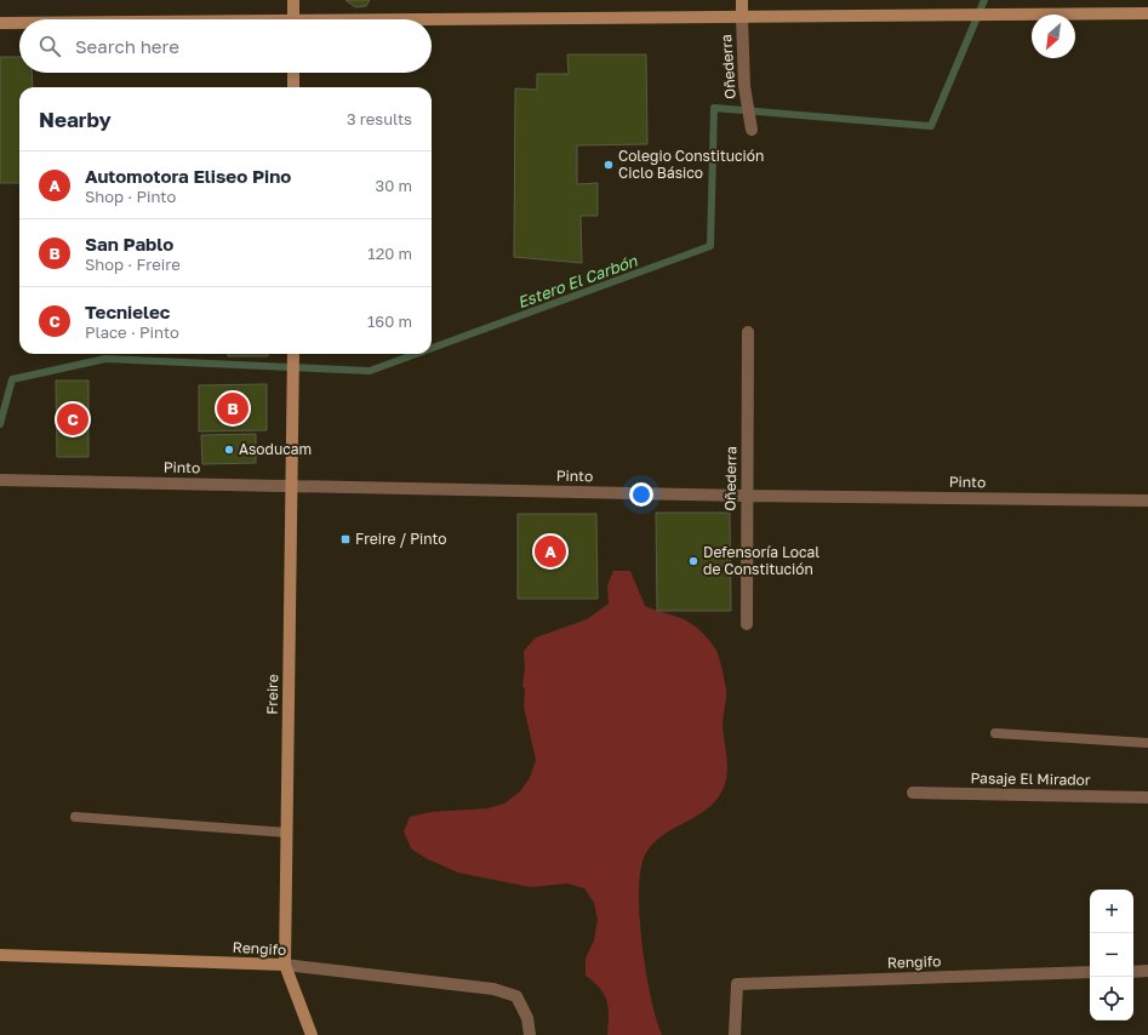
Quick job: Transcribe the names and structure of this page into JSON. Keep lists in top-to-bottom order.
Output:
{
  "streets": {
    "street": [
      "Oñederra",
      "Pinto",
      "Freire",
      "Pasaje El Mirador",
      "Rengifo"
    ]
  },
  "crossings": [
    ["Oñederra", "Pinto"],
    ["Pinto", "Freire"],
    ["Freire", "Rengifo"]
  ],
  "water": ["Estero El Carbón"],
  "places": {
    "other": ["Colegio Constitución Ciclo Básico", "Asoducam", "Defensoría Local de Constitución"],
    "transit": ["Freire / Pinto"]
  },
  "north": "bottom left",
  "page": {
    "search": "Search here",
    "heading": ["Nearby", "3 results"],
    "list": [
      {
        "mark": "A",
        "name": "Automotora Eliseo Pino",
        "note": "Shop · Pinto",
        "value": "30 m"
      },
      {
        "mark": "B",
        "name": "San Pablo",
        "note": "Shop · Freire",
        "value": "120 m"
      },
      {
        "mark": "C",
        "name": "Tecnielec",
        "note": "Place · Pinto",
        "value": "160 m"
      }
    ],
    "pins": ["B", "C", "A"],
    "map_buttons": ["+", "−"]
  }
}
